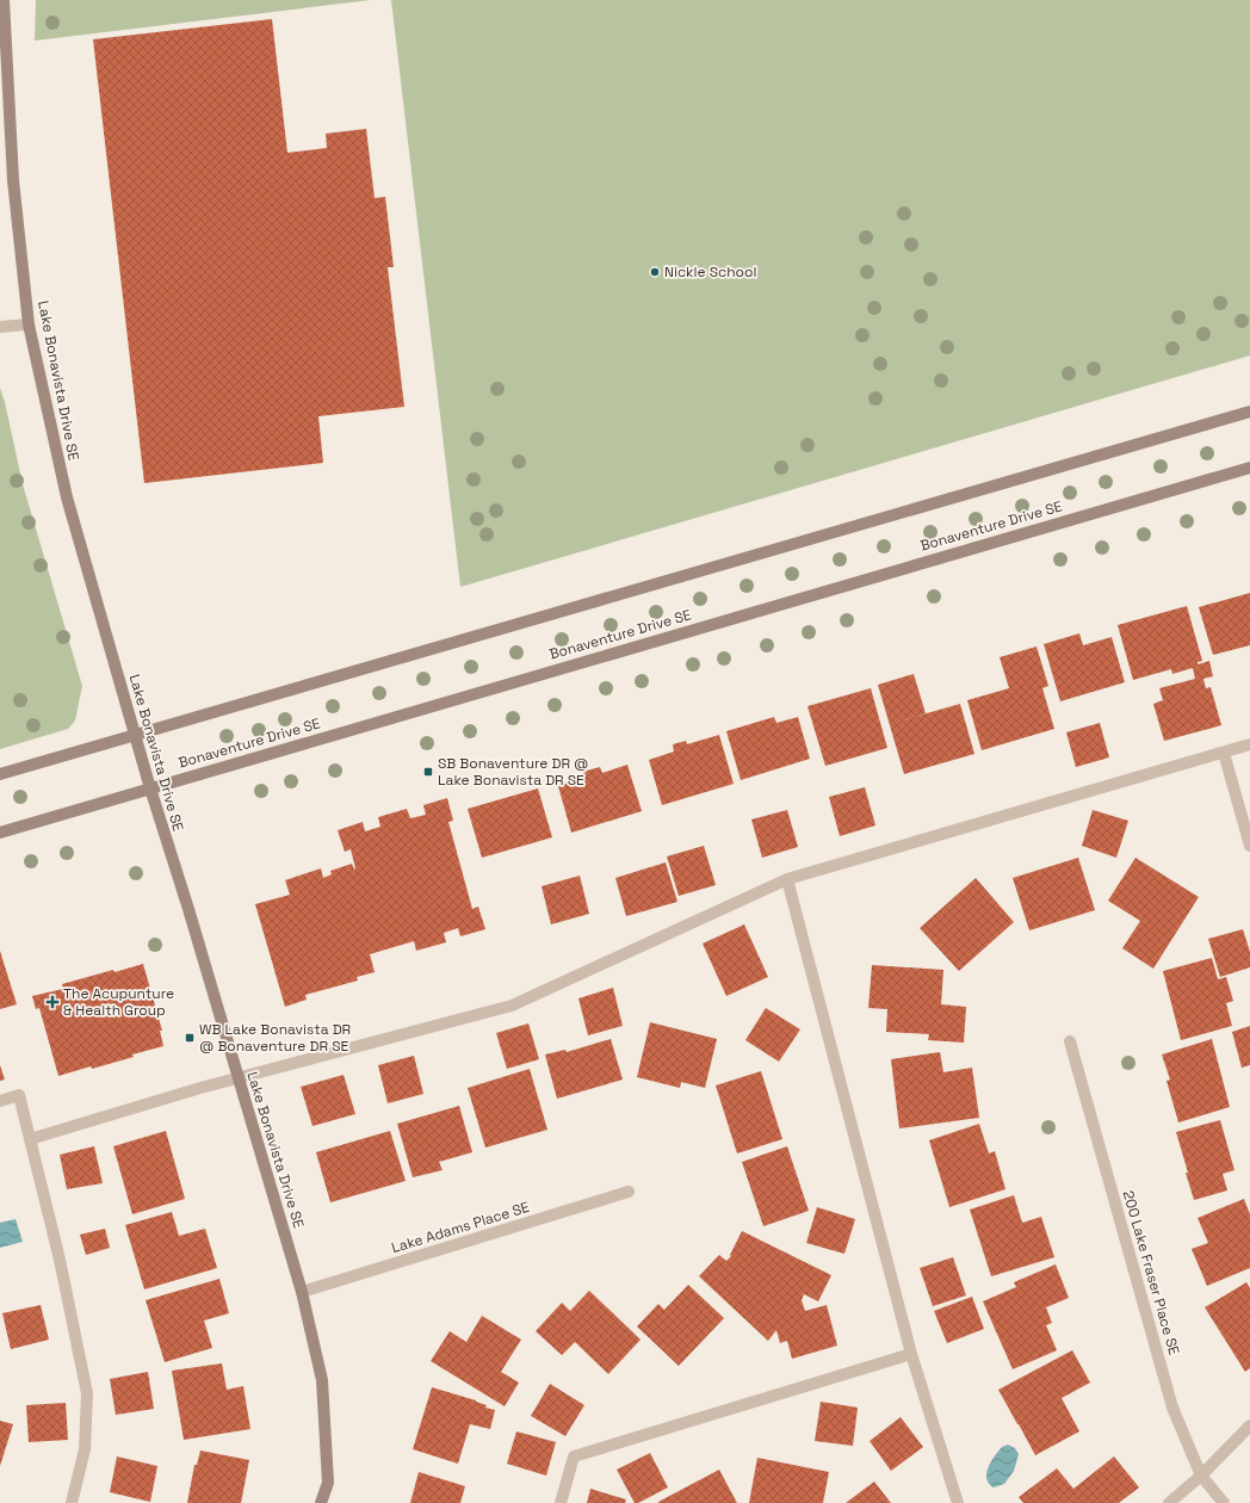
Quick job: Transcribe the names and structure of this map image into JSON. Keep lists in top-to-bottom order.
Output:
{
  "streets": {
    "street": [
      "Lake Bonavista Drive SE",
      "Bonaventure Drive SE",
      "Lake Adams Place SE",
      "200 Lake Fraser Place SE"
    ]
  },
  "crossings": [
    ["Lake Bonavista Drive SE", "Bonaventure Drive SE"],
    ["Lake Bonavista Drive SE", "Lake Adams Place SE"]
  ],
  "places": {
    "other": ["Nickle School"],
    "transit": ["SB Bonaventure DR @ Lake Bonavista DR SE", "WB Lake Bonavista DR @ Bonaventure DR SE"],
    "health": ["The Acupunture & Health Group"]
  }
}
